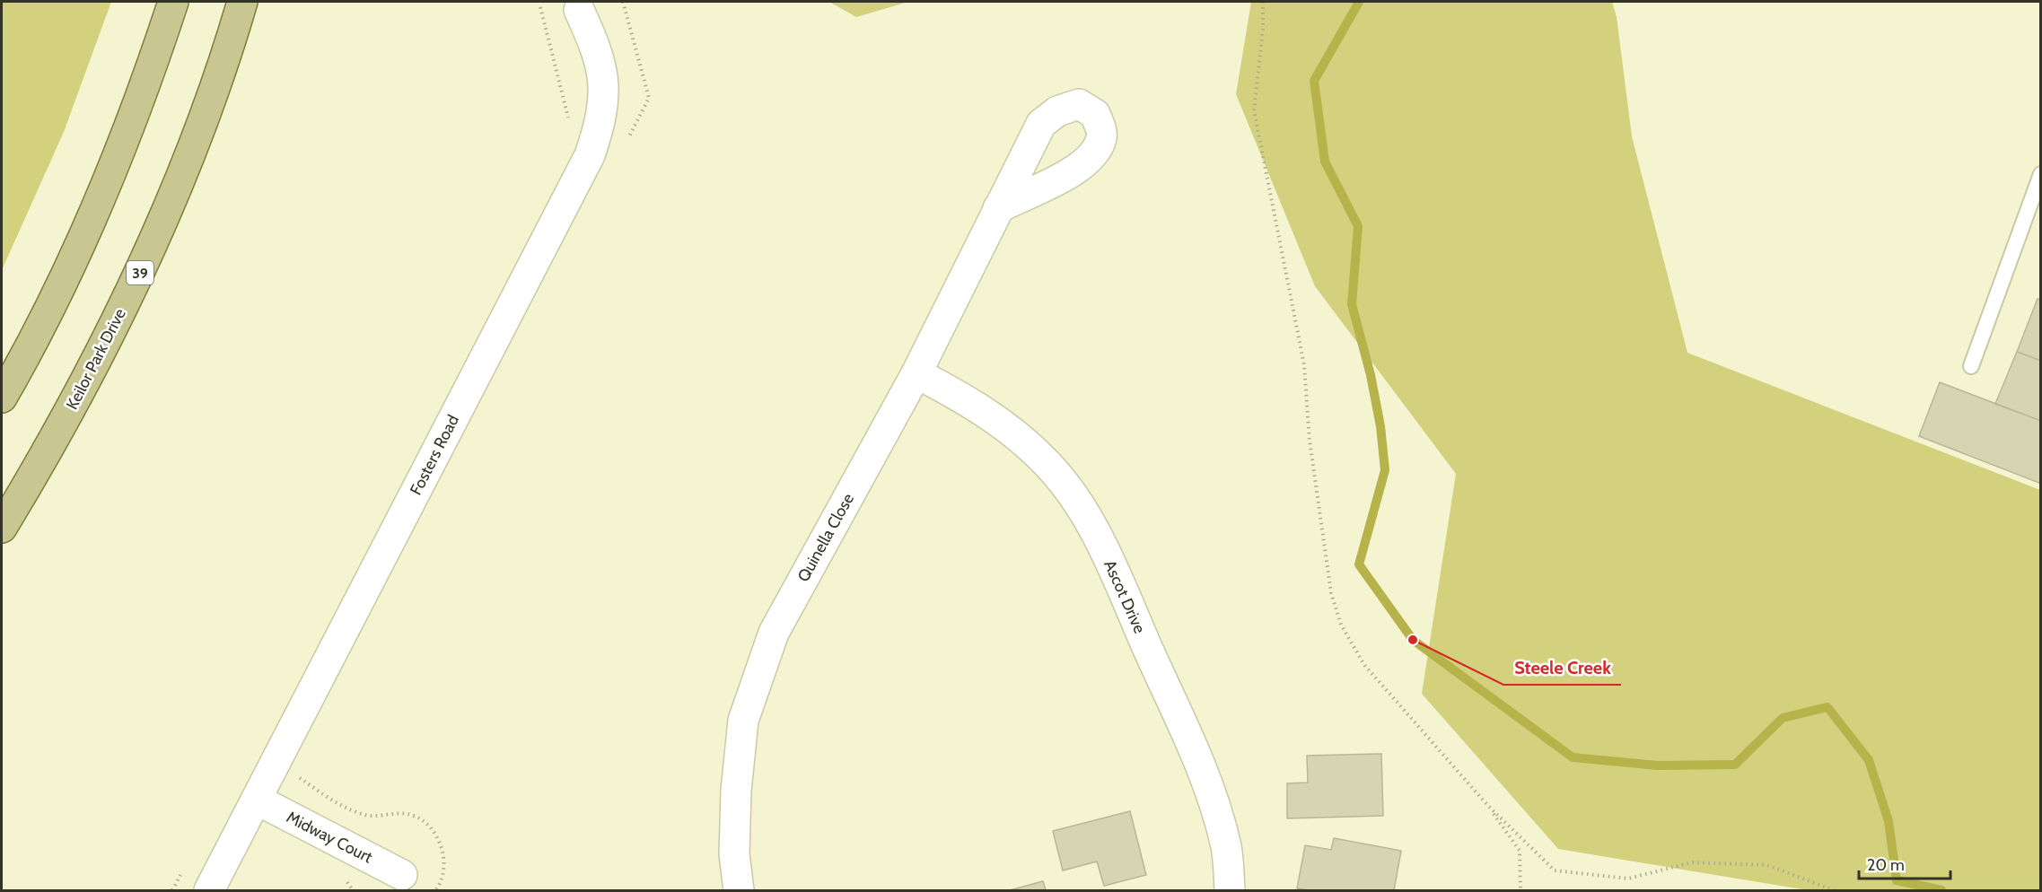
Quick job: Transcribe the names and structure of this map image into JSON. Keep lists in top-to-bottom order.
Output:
{
  "streets": {
    "main road": ["39", "Keilor Park Drive"],
    "street": [
      "Fosters Road",
      "Quinella Close",
      "Ascot Drive",
      "Midway Court"
    ]
  },
  "crossings": [
    ["Fosters Road", "Midway Court"],
    ["Quinella Close", "Ascot Drive"]
  ],
  "places": ["Steele Creek"],
  "scale_bar": "20 m"
}
